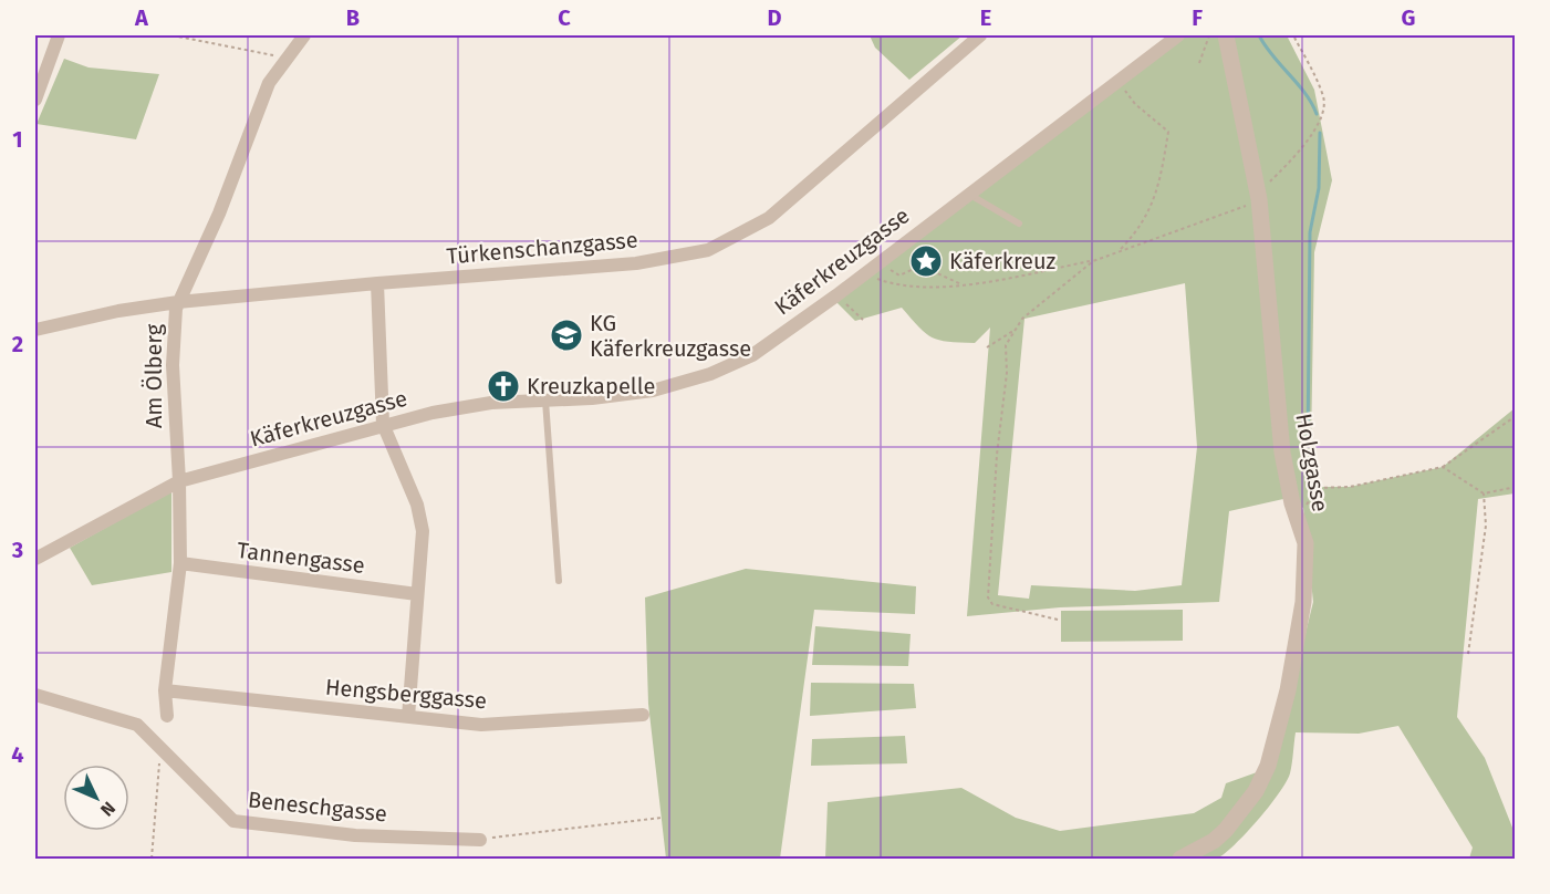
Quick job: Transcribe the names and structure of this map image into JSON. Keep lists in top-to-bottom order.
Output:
{
  "streets": {
    "street": [
      "Türkenschanzgasse",
      "Käferkreuzgasse",
      "Am Ölberg",
      "Holzgasse",
      "Tannengasse",
      "Hengsberggasse",
      "Beneschgasse"
    ]
  },
  "crossings": [
    ["Türkenschanzgasse", "Am Ölberg"],
    ["Käferkreuzgasse", "Am Ölberg"],
    ["Am Ölberg", "Tannengasse"],
    ["Am Ölberg", "Hengsberggasse"]
  ],
  "places": {
    "place": ["Käferkreuz"],
    "school or university": ["KG Käferkreuzgasse"],
    "church": ["Kreuzkapelle"]
  },
  "north": "bottom right",
  "grid": {
    "columns": [
      "A",
      "B",
      "C",
      "D",
      "E",
      "F",
      "G"
    ],
    "rows": [
      "1",
      "2",
      "3",
      "4"
    ]
  }
}
